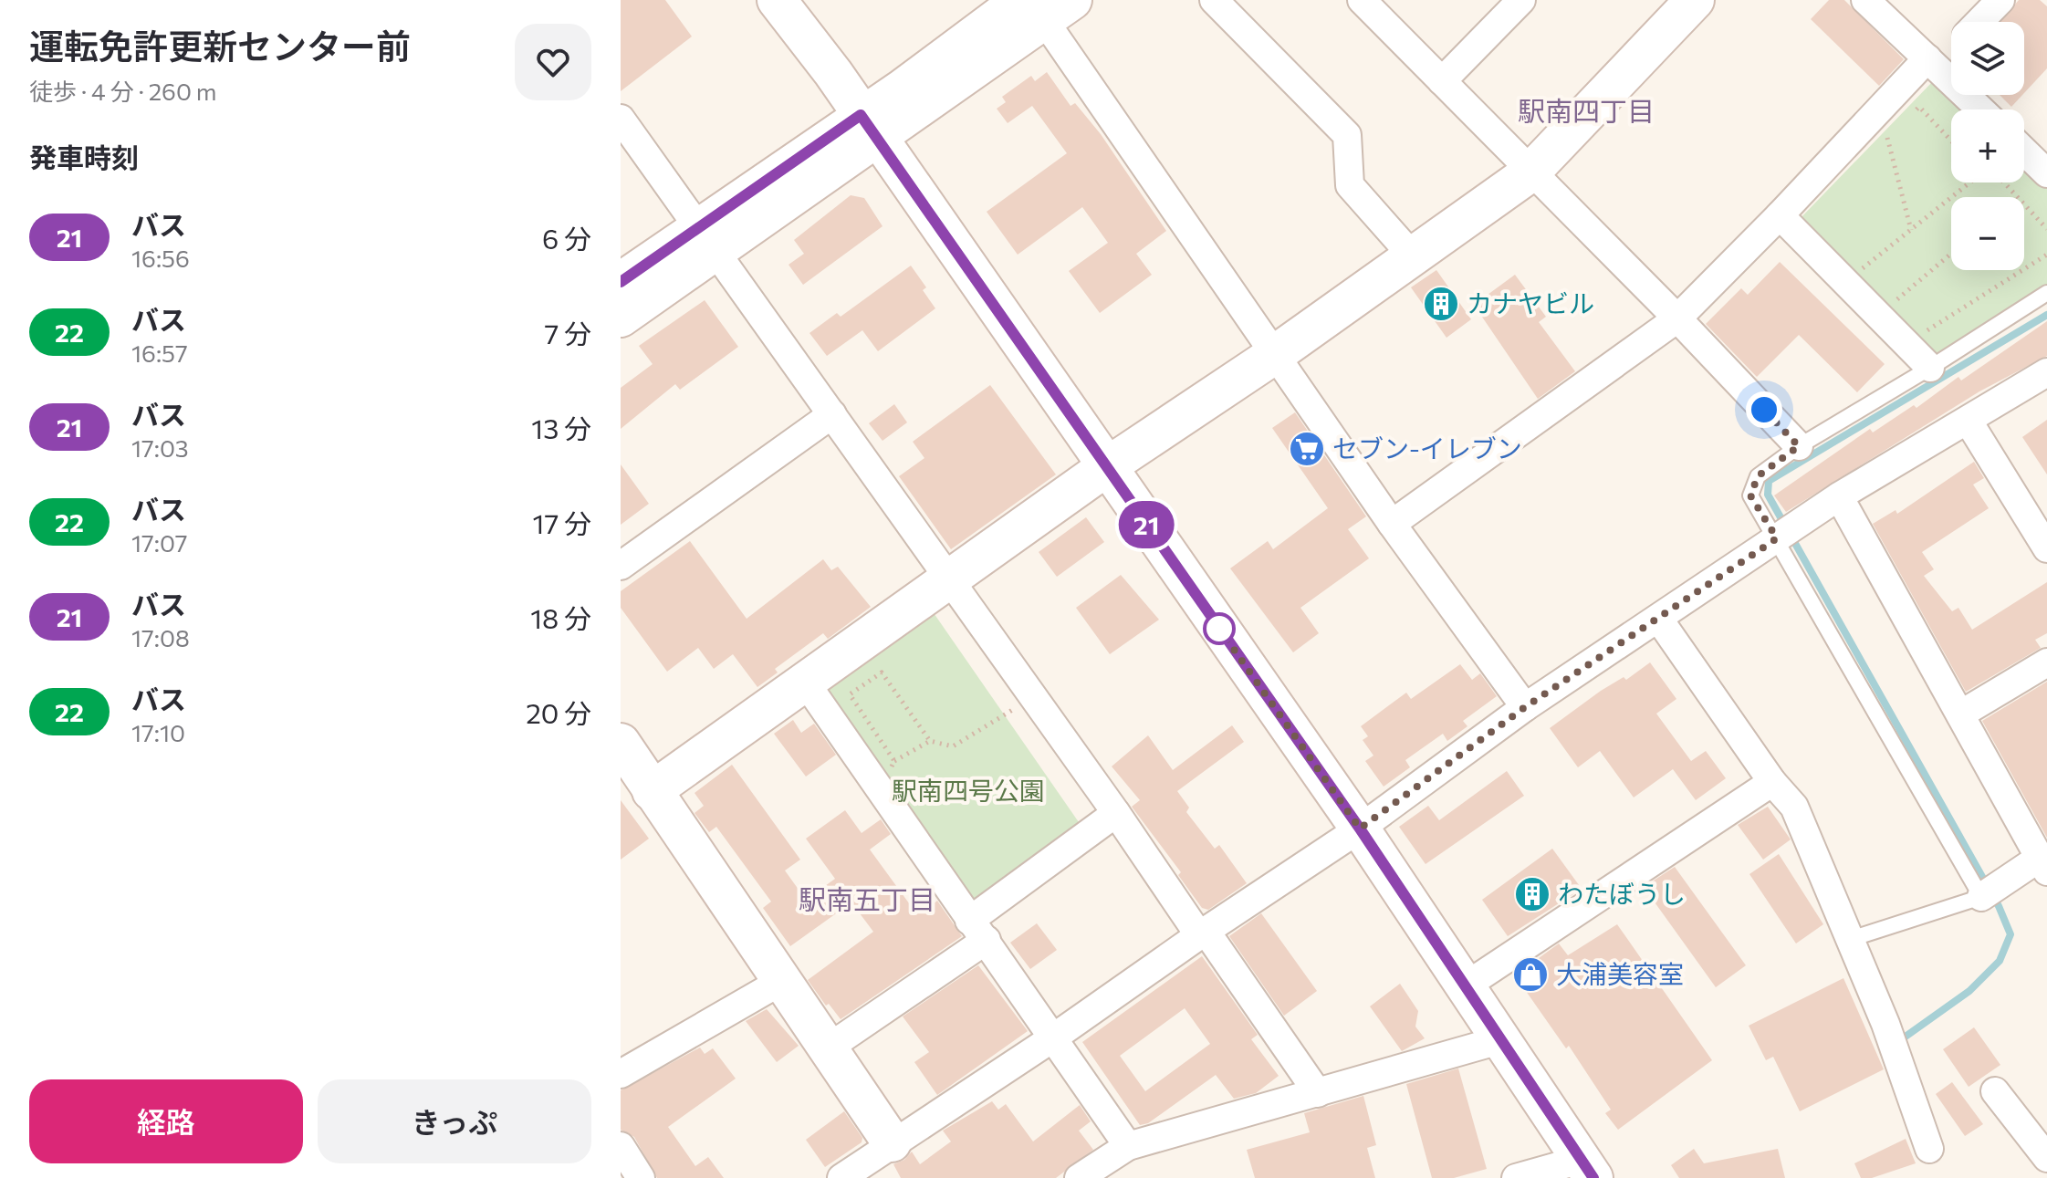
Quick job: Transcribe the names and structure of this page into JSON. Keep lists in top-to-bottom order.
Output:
{
  "districts": ["駅南四丁目", "駅南五丁目"],
  "parks": ["駅南四号公園"],
  "places": {
    "building": ["カナヤビル", "わたぼうし"],
    "supermarket": ["セブン-イレブン"],
    "shop": ["大浦美容室"]
  },
  "lines": ["bus line 21"],
  "page": {
    "heading": [
      ["運転免許更新センター前", "徒歩 · 4 分 · 260 m"],
      "発車時刻"
    ],
    "on_map": "21",
    "map_buttons": ["+", "−"],
    "list": [
      {
        "mark": "21",
        "name": "バス",
        "note": "16:56",
        "value": "6 分"
      },
      {
        "mark": "22",
        "name": "バス",
        "note": "16:57",
        "value": "7 分"
      },
      {
        "mark": "21",
        "name": "バス",
        "note": "17:03",
        "value": "13 分"
      },
      {
        "mark": "22",
        "name": "バス",
        "note": "17:07",
        "value": "17 分"
      },
      {
        "mark": "21",
        "name": "バス",
        "note": "17:08",
        "value": "18 分"
      },
      {
        "mark": "22",
        "name": "バス",
        "note": "17:10",
        "value": "20 分"
      }
    ],
    "buttons": ["経路", "きっぷ"]
  }
}
